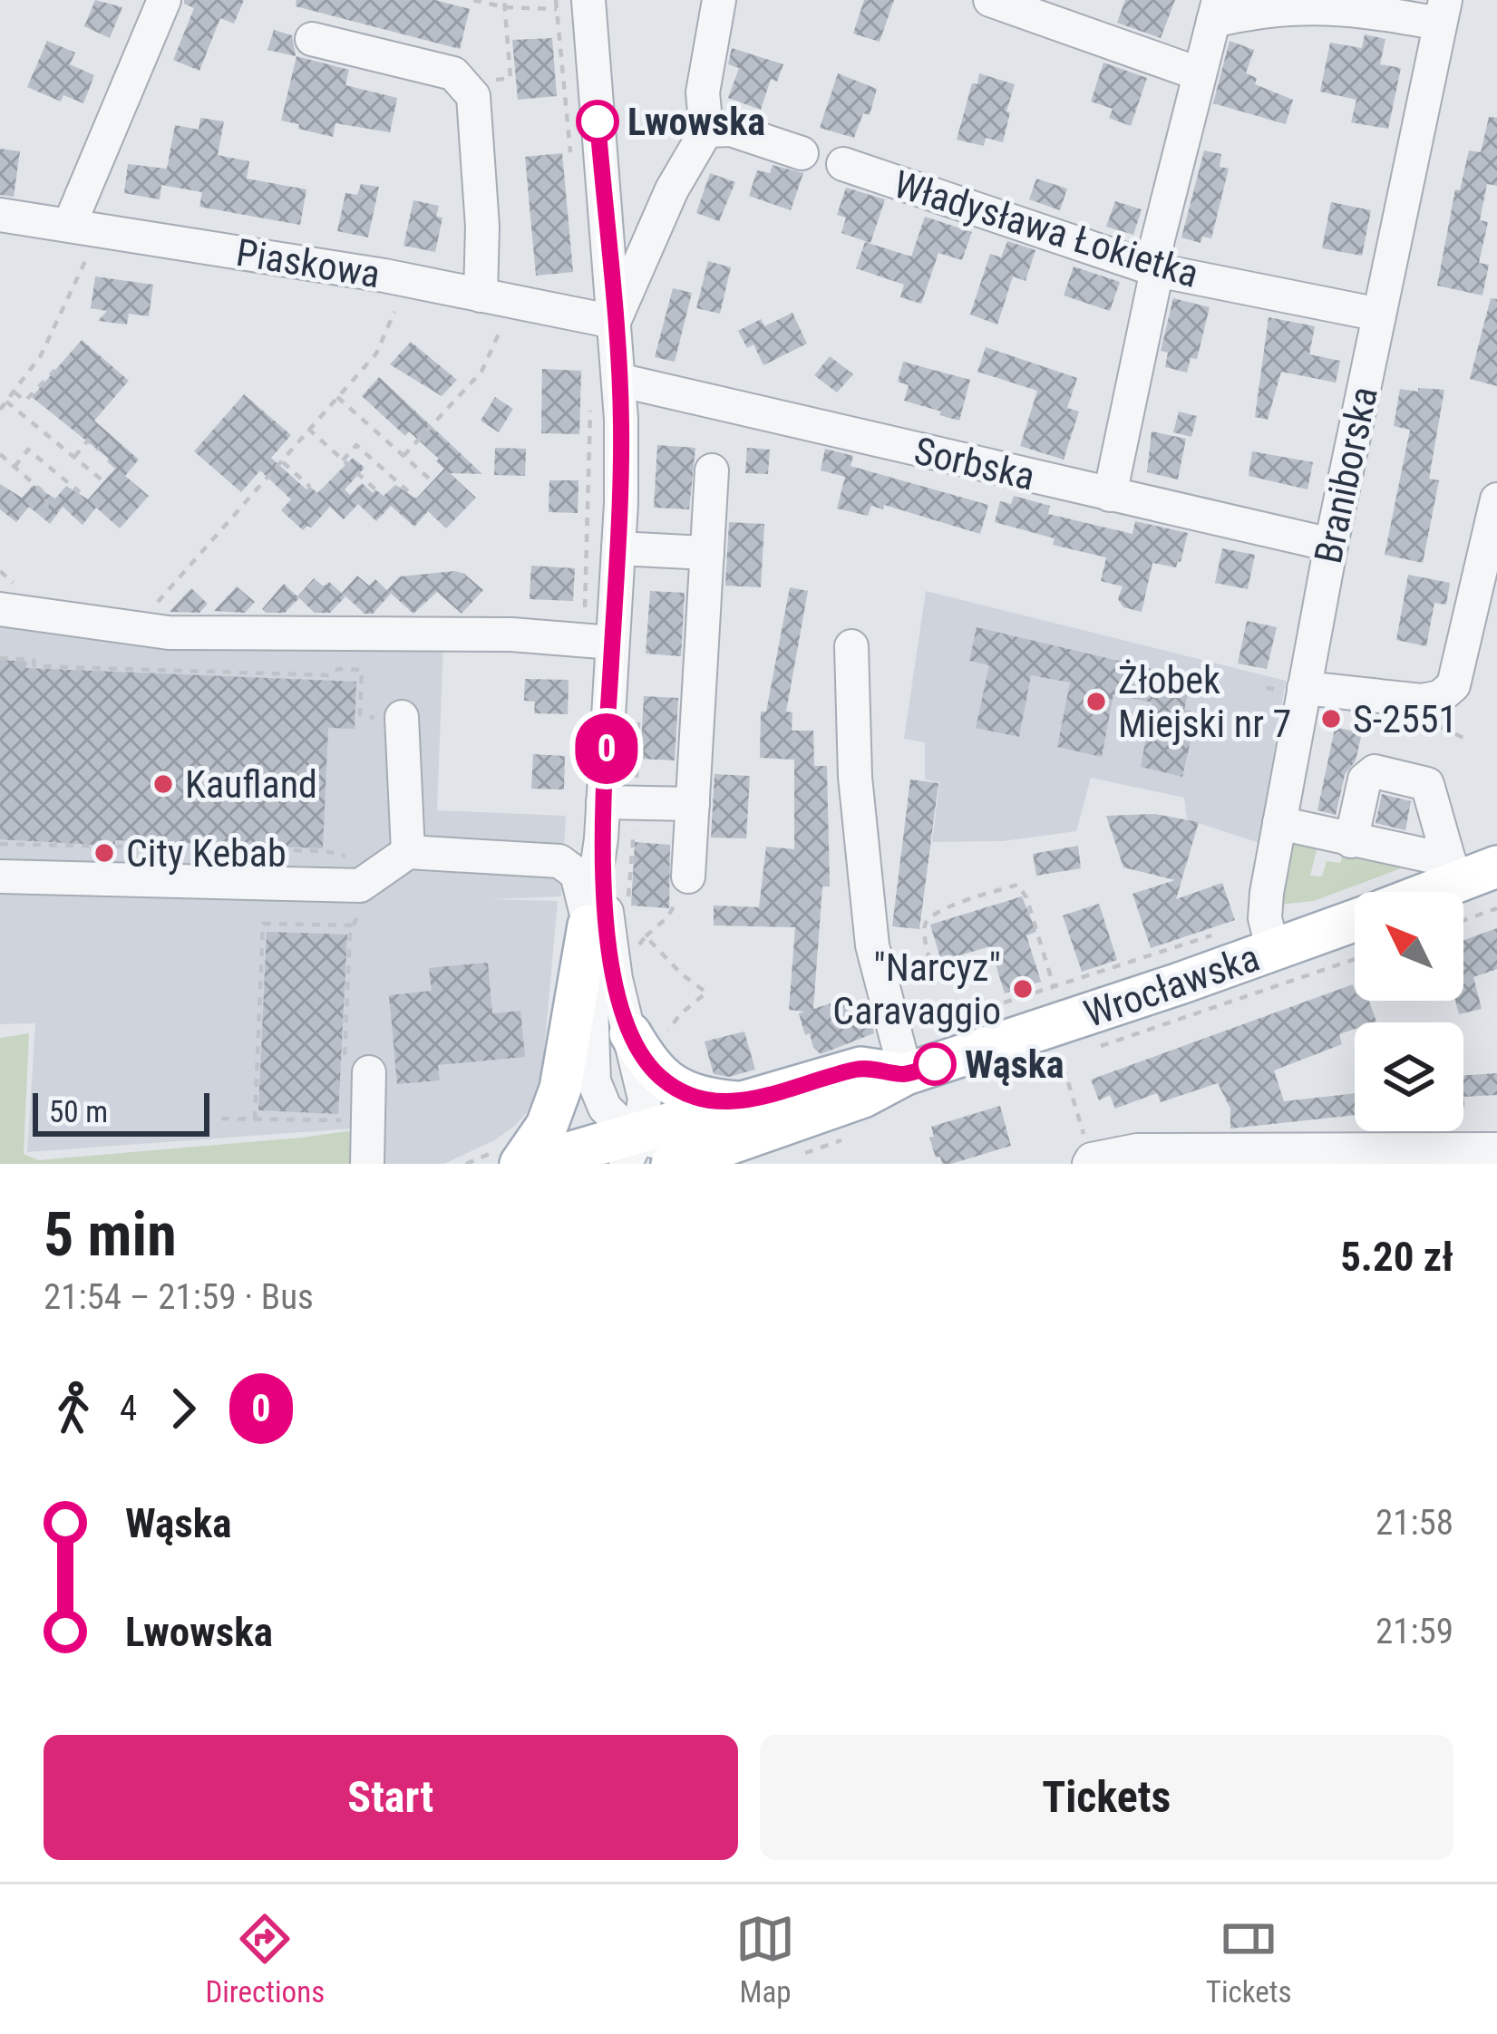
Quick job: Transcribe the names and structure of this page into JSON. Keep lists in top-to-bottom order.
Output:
{
  "streets": {
    "main road": ["Wrocławska"],
    "street": [
      "Władysława Łokietka",
      "Piaskowa",
      "Sorbska",
      "Braniborska"
    ]
  },
  "crossings": [
    ["Władysława Łokietka", "Braniborska"],
    ["Sorbska", "Braniborska"],
    ["Braniborska", "Wrocławska"]
  ],
  "places": [
    "Lwowska",
    "Żłobek Miejski nr 7",
    "S-2551",
    "Kaufland",
    "City Kebab",
    "\"Narcyz\" Caravaggio",
    "Wąska"
  ],
  "lines": ["bus line 0"],
  "scale_bar": "50 m",
  "north": "top left",
  "page": {
    "on_map": "0",
    "scale": "50 m",
    "heading": ["5 min", "21:54 – 21:59 · Bus", "5.20 zł"],
    "legs": ["4", "0"],
    "list": [
      {
        "name": "Wąska",
        "value": "21:58"
      },
      {
        "name": "Lwowska",
        "value": "21:59"
      }
    ],
    "buttons": ["Start", "Tickets"],
    "tabs": ["Directions", "Map", "Tickets"]
  }
}
